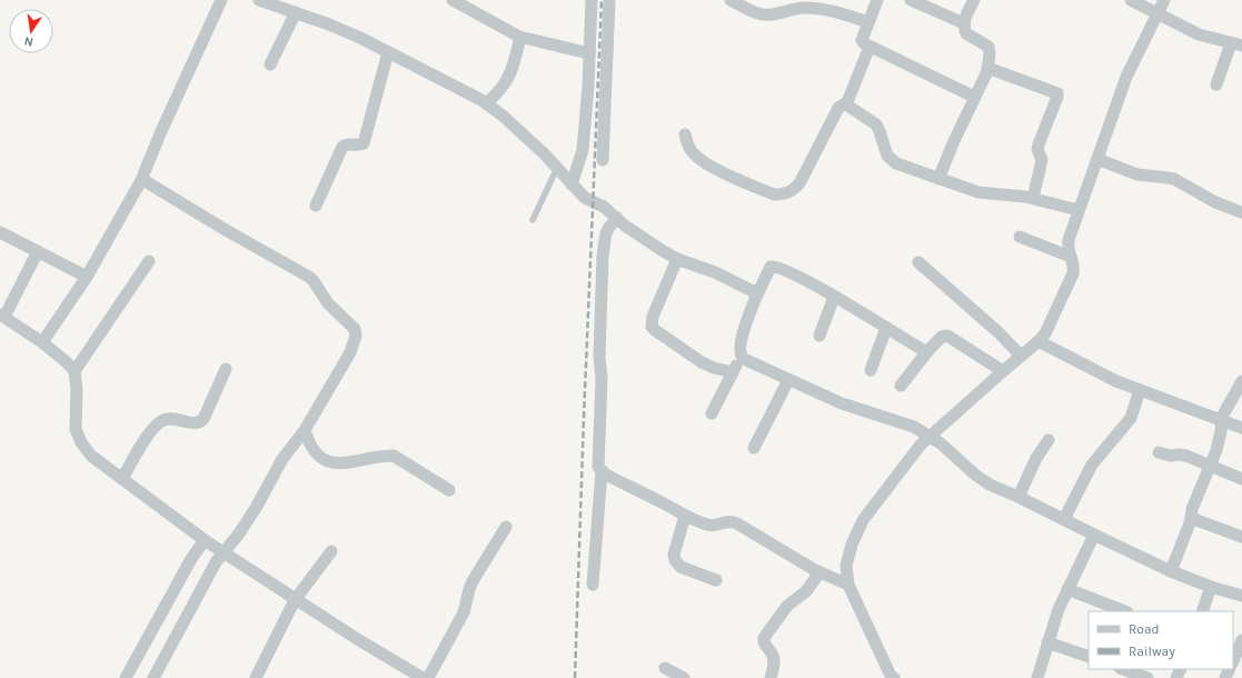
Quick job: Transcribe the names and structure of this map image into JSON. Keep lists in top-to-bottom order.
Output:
{
  "legend": ["Road", "Railway"],
  "north": "bottom"
}
